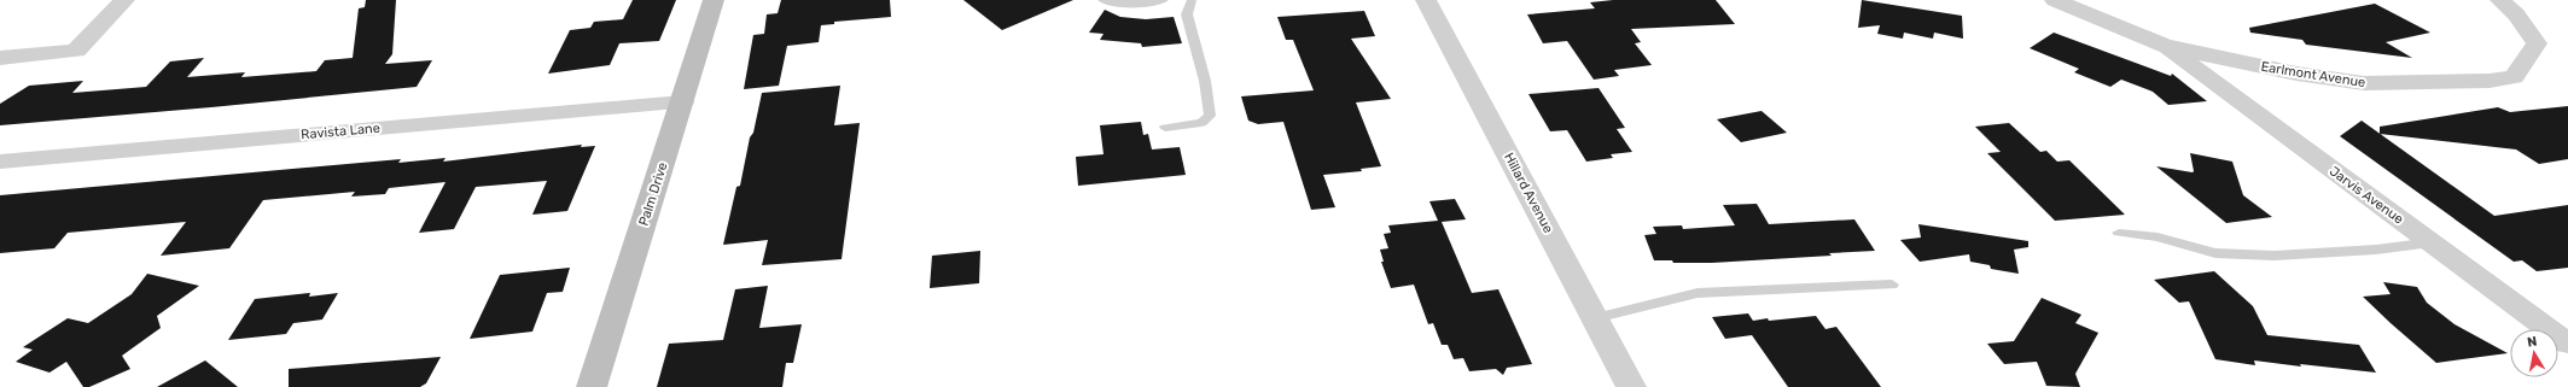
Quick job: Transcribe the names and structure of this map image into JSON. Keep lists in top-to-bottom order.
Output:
{
  "streets": {
    "street": [
      "Earlmont Avenue",
      "Ravista Lane",
      "Hillard Avenue",
      "Palm Drive",
      "Jarvis Avenue"
    ]
  },
  "crossings": [
    ["Earlmont Avenue", "Jarvis Avenue"],
    ["Ravista Lane", "Palm Drive"]
  ],
  "north": "top"
}
